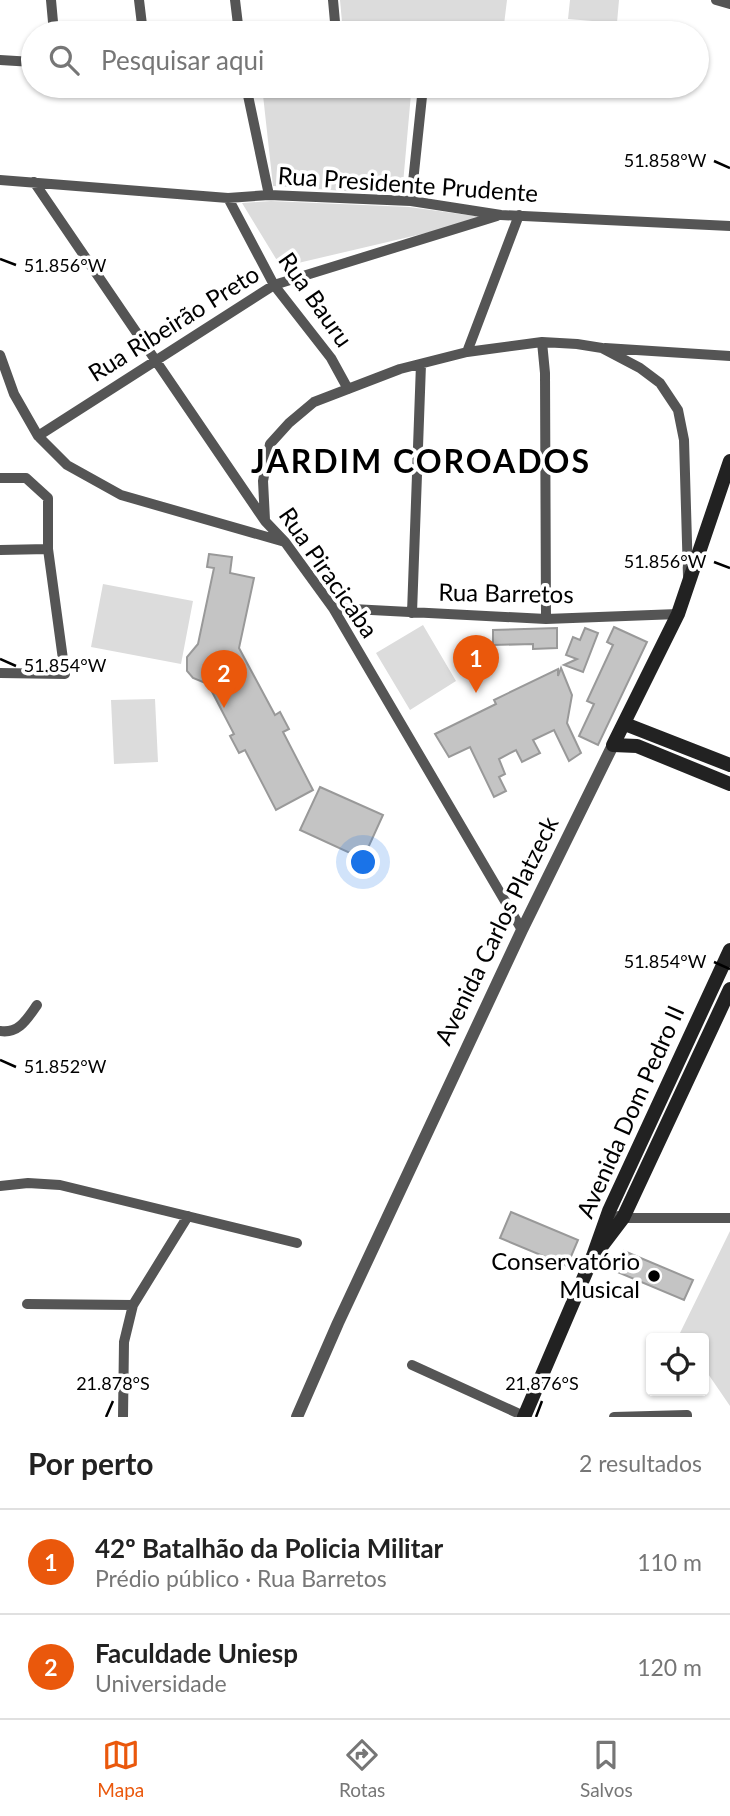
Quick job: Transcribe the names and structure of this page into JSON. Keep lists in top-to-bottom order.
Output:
{
  "streets": {
    "main road": ["Avenida Carlos Platzeck", "Avenida Dom Pedro II"],
    "street": [
      "Rua Presidente Prudente",
      "Rua Bauru",
      "Rua Ribeirão Preto",
      "Rua Piracicaba",
      "Rua Barretos"
    ]
  },
  "crossings": [
    ["Rua Presidente Prudente", "Rua Bauru"],
    ["Rua Presidente Prudente", "Rua Ribeirão Preto"],
    ["Rua Presidente Prudente", "Rua Piracicaba"],
    ["Rua Bauru", "Rua Ribeirão Preto"],
    ["Rua Ribeirão Preto", "Rua Piracicaba"],
    ["Rua Piracicaba", "Rua Barretos"],
    ["Rua Piracicaba", "Avenida Carlos Platzeck"],
    ["Rua Barretos", "Avenida Carlos Platzeck"]
  ],
  "districts": ["JARDIM COROADOS"],
  "places": ["Conservatório Musical"],
  "page": {
    "search": "Pesquisar aqui",
    "pins": ["1", "2"],
    "heading": ["Por perto", "2 resultados"],
    "list": [
      {
        "mark": "1",
        "name": "42º Batalhão da Policia Militar",
        "note": "Prédio público · Rua Barretos",
        "value": "110 m"
      },
      {
        "mark": "2",
        "name": "Faculdade Uniesp",
        "note": "Universidade",
        "value": "120 m"
      }
    ],
    "nav": ["Mapa", "Rotas", "Salvos"]
  },
  "coordinates": [
    "51.858°W",
    "51.856°W",
    "51.854°W",
    "51.852°W",
    "21.878°S",
    "21.876°S"
  ]
}
